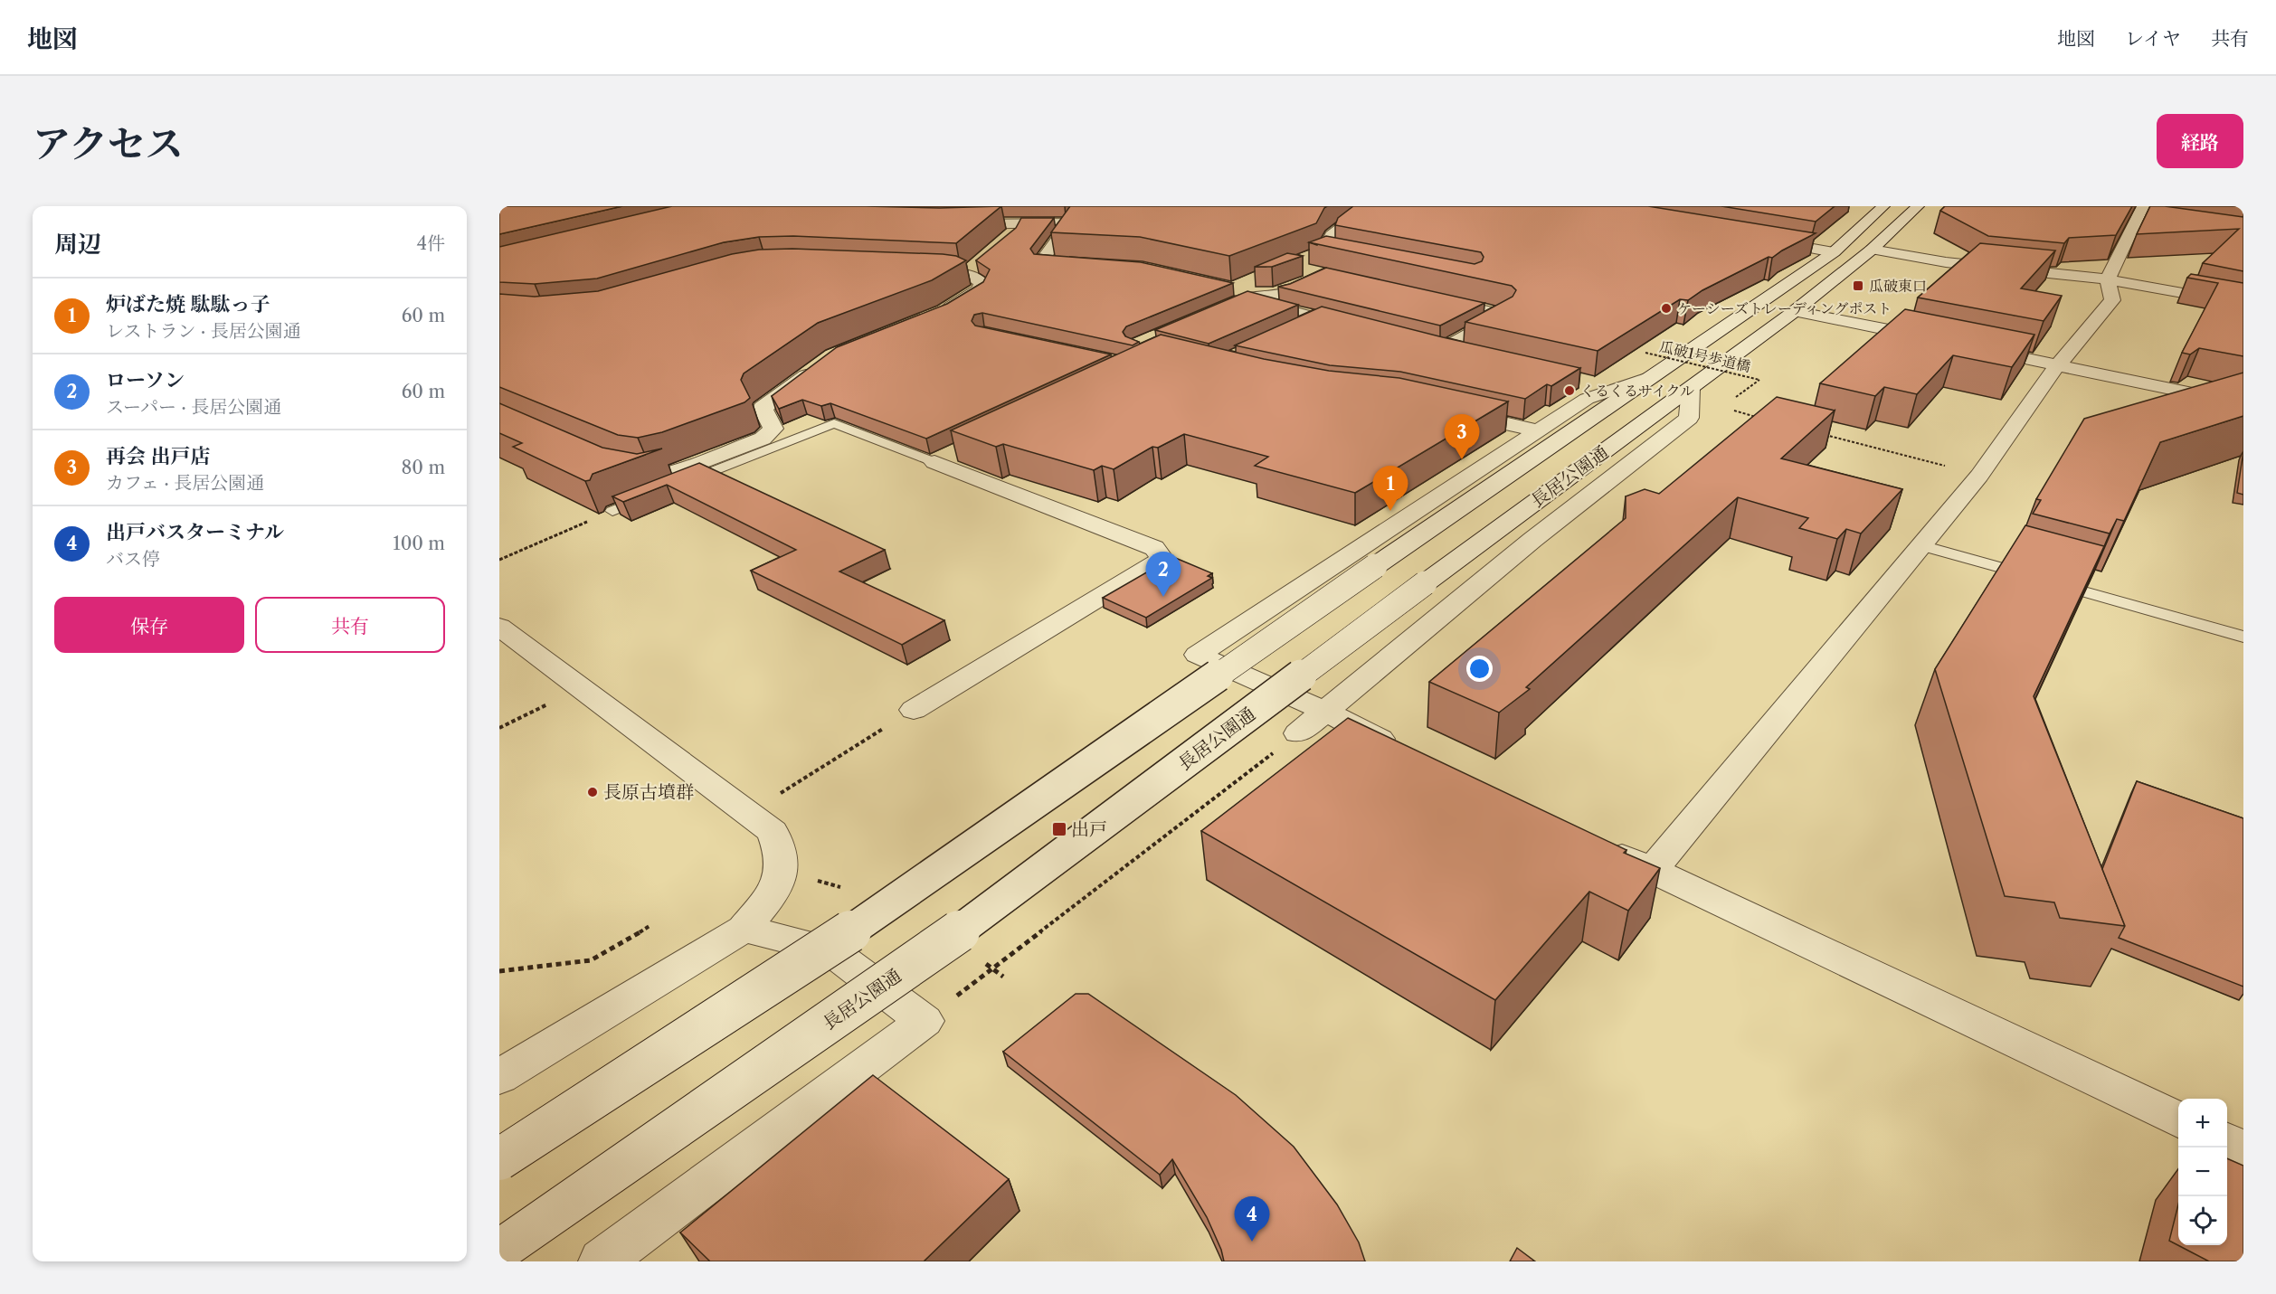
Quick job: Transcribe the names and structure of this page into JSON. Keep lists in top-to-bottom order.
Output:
{
  "streets": {
    "street": ["長居公園通"],
    "path": ["瓜破1号歩道橋"]
  },
  "places": {
    "transit": ["瓜破東口", "出戸"],
    "other": ["ケーシーズトレーディングポスト", "くるくるサイクル", "長原古墳群"]
  },
  "page": {
    "header": "地図",
    "nav": ["地図", "レイヤ", "共有"],
    "title": "アクセス",
    "buttons": [
      "経路",
      ["保存", "共有"]
    ],
    "heading": ["周辺", "4件"],
    "list": [
      {
        "mark": "1",
        "name": "炉ばた焼 駄駄っ子",
        "note": "レストラン · 長居公園通",
        "value": "60 m"
      },
      {
        "mark": "2",
        "name": "ローソン",
        "note": "スーパー · 長居公園通",
        "value": "60 m"
      },
      {
        "mark": "3",
        "name": "再会 出戸店",
        "note": "カフェ · 長居公園通",
        "value": "80 m"
      },
      {
        "mark": "4",
        "name": "出戸バスターミナル",
        "note": "バス停",
        "value": "100 m"
      }
    ],
    "pins": [
      "3",
      "1",
      "2",
      "4"
    ],
    "map_buttons": ["+", "−"]
  }
}
